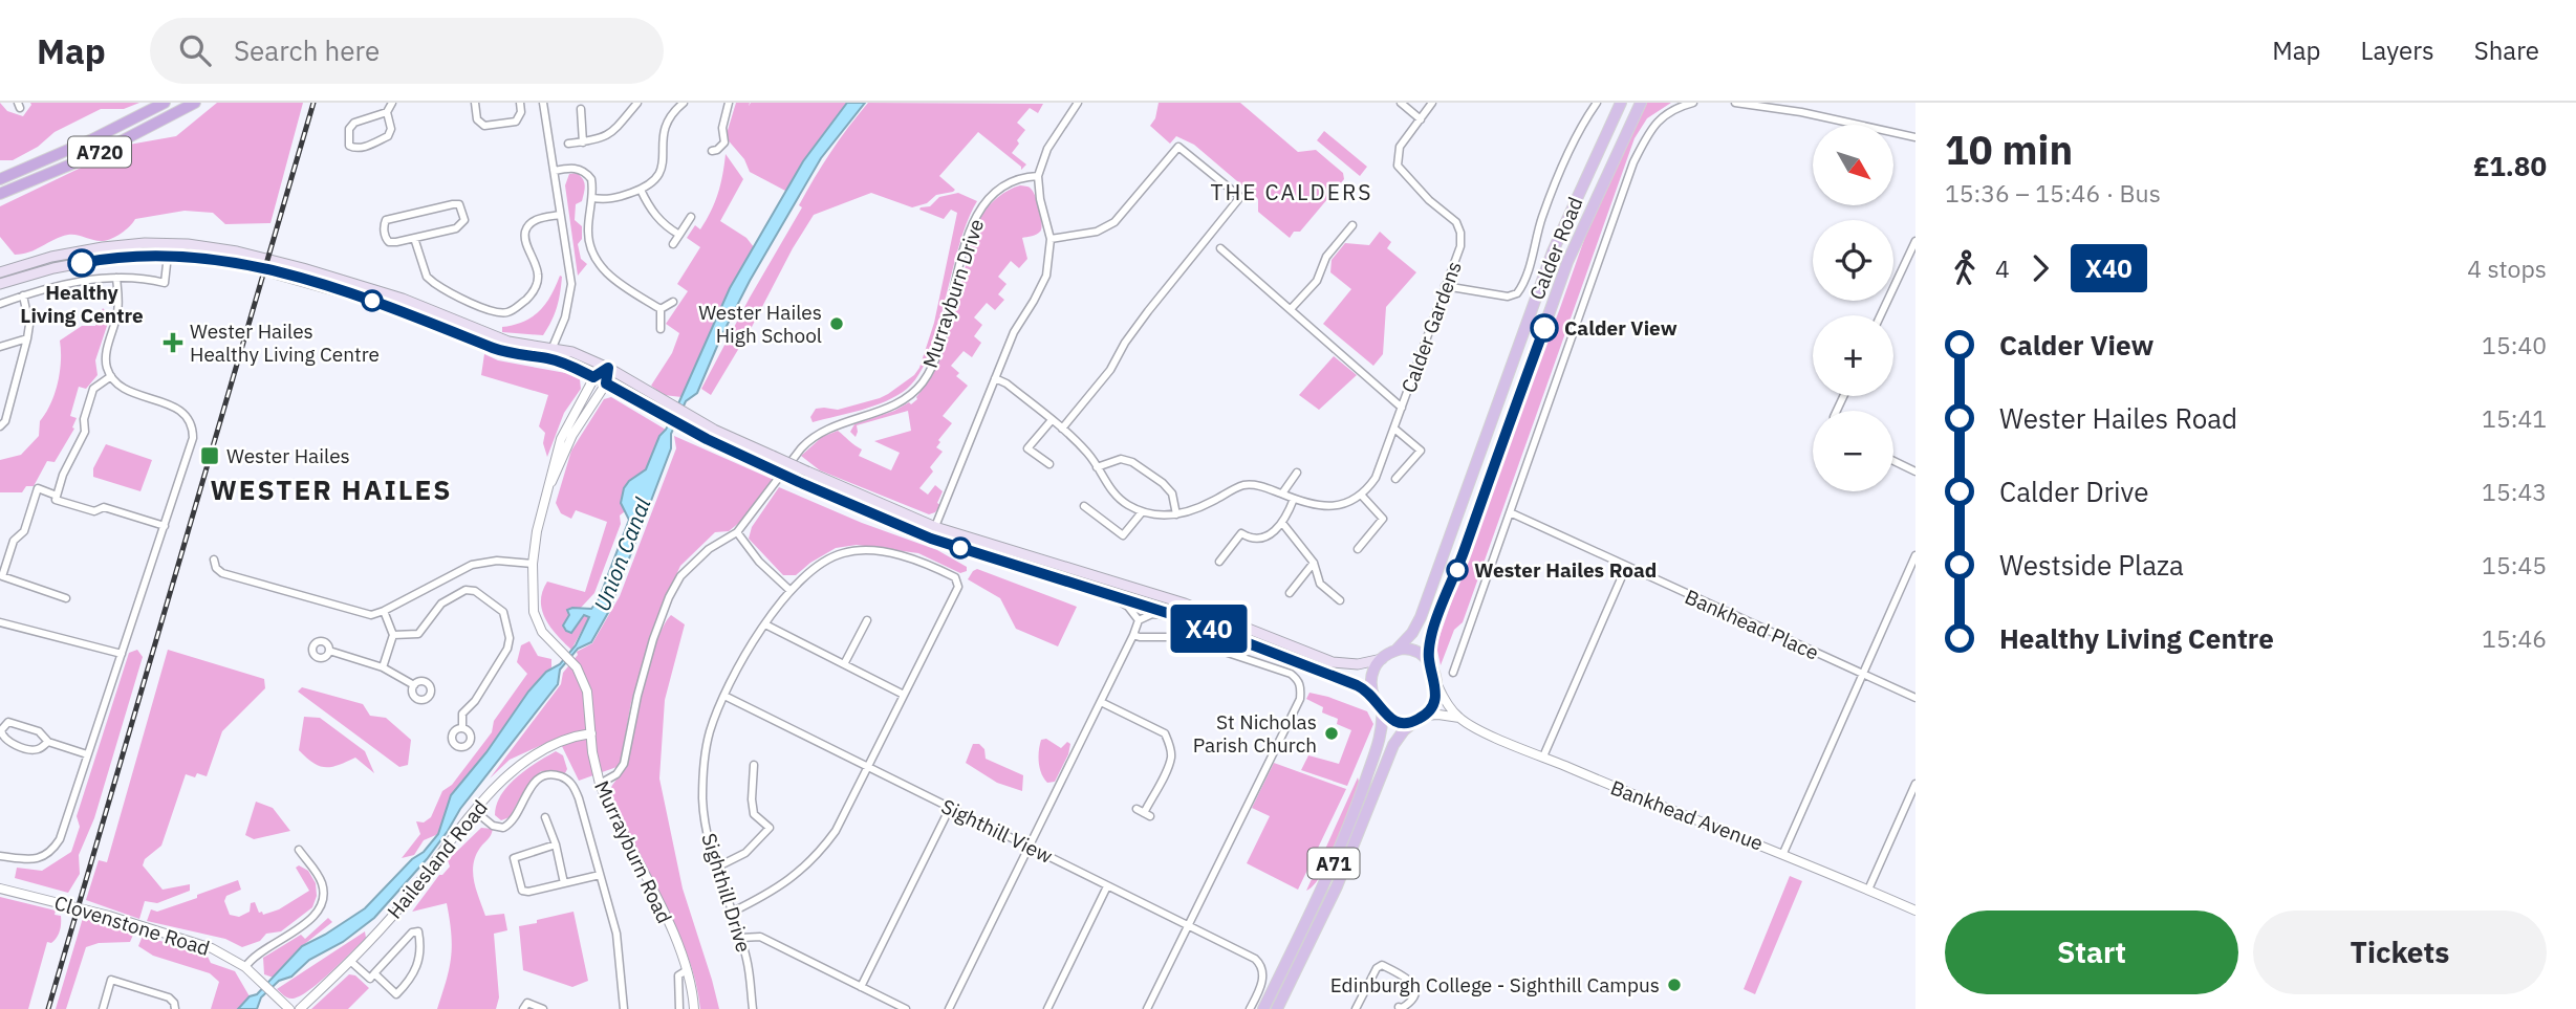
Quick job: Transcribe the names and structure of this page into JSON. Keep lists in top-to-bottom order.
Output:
{
  "streets": {
    "highway": ["A720"],
    "main road": ["Calder Road", "A71"],
    "street": [
      "Murrayburn Drive",
      "Calder Gardens",
      "Bankhead Place",
      "Bankhead Avenue",
      "Sighthill View",
      "Murrayburn Road",
      "Hailesland Road",
      "Sighthill Drive",
      "Clovenstone Road"
    ]
  },
  "crossings": [
    ["Calder Road", "Bankhead Place"],
    ["Calder Road", "Bankhead Avenue"],
    ["Calder Road", "A71"],
    ["Murrayburn Drive", "Murrayburn Road"],
    ["Bankhead Avenue", "A71"],
    ["Sighthill View", "Sighthill Drive"],
    ["Murrayburn Road", "Hailesland Road"]
  ],
  "districts": ["THE CALDERS", "WESTER HAILES"],
  "water": ["Union Canal"],
  "places": {
    "other": [
      "Healthy Living Centre",
      "Wester Hailes High School",
      "Calder View",
      "Wester Hailes Road",
      "St Nicholas Parish Church",
      "Edinburgh College - Sighthill Campus"
    ],
    "health": ["Wester Hailes Healthy Living Centre"],
    "transit": ["Wester Hailes"]
  },
  "lines": ["bus line X40"],
  "north": "bottom right",
  "page": {
    "header": "Map",
    "search": "Search here",
    "nav": ["Map", "Layers", "Share"],
    "on_map": "X40",
    "heading": ["10 min", "15:36 – 15:46 · Bus", "£1.80"],
    "map_buttons": ["+", "−"],
    "legs": ["4", "X40", "4 stops"],
    "list": [
      {
        "name": "Calder View",
        "value": "15:40"
      },
      {
        "name": "Wester Hailes Road",
        "value": "15:41"
      },
      {
        "name": "Calder Drive",
        "value": "15:43"
      },
      {
        "name": "Westside Plaza",
        "value": "15:45"
      },
      {
        "name": "Healthy Living Centre",
        "value": "15:46"
      }
    ],
    "buttons": ["Start", "Tickets"]
  }
}
